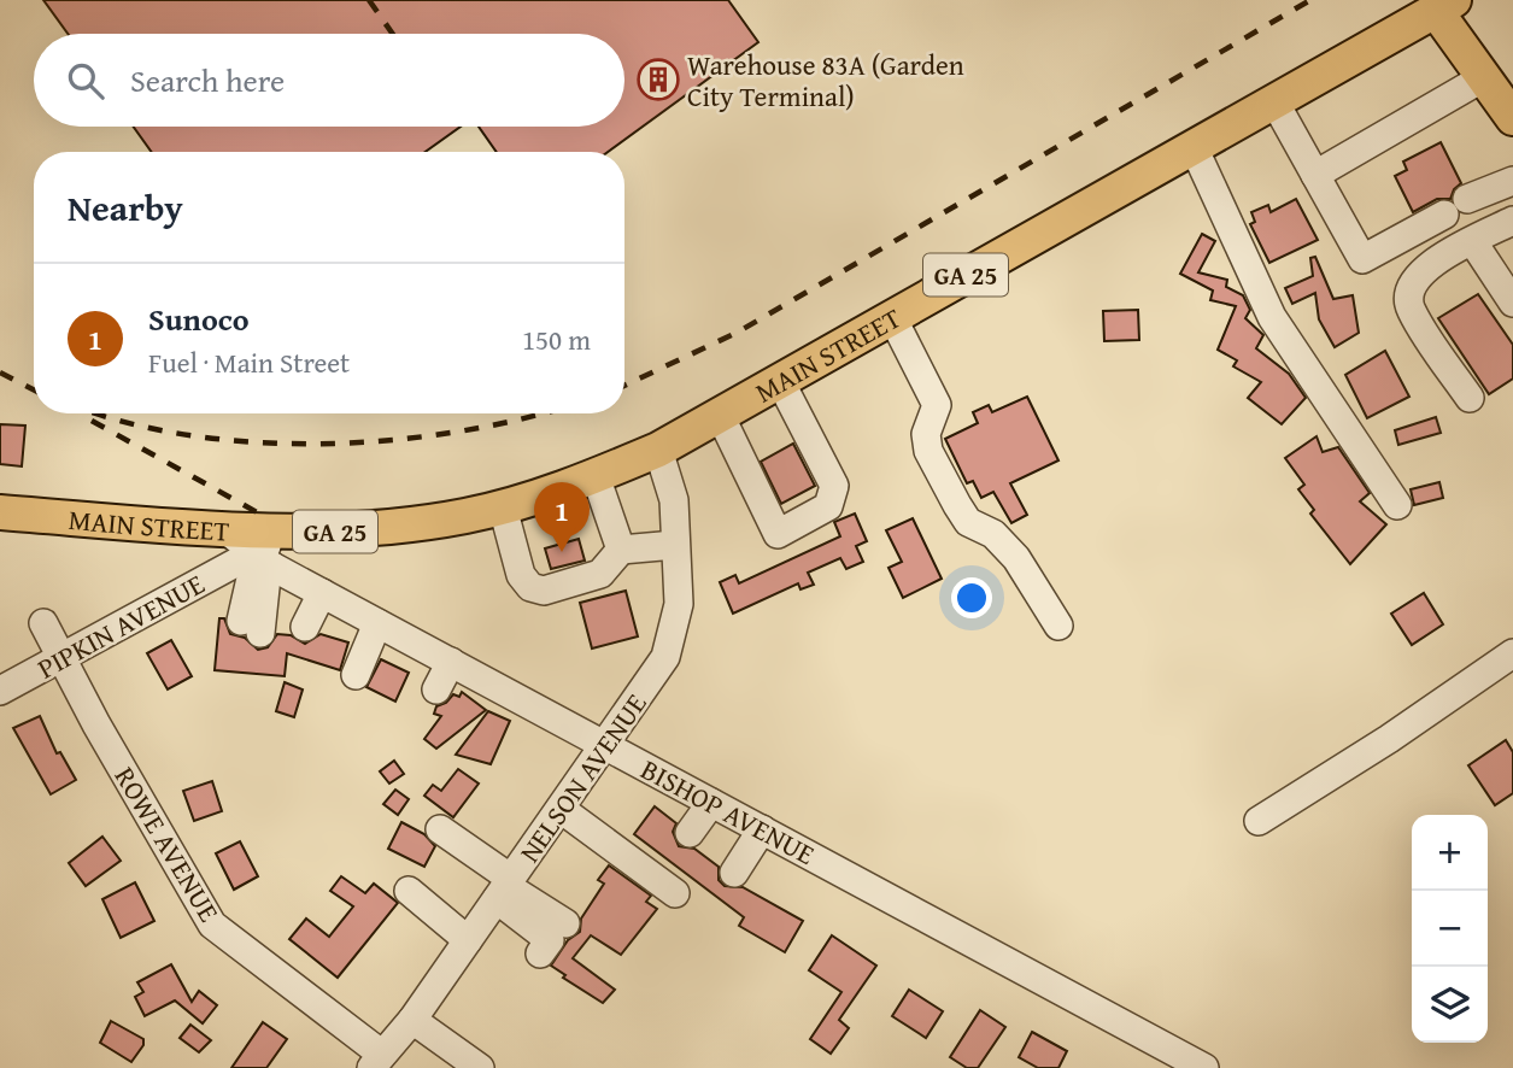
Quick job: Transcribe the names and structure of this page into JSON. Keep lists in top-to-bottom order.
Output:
{
  "streets": {
    "main road": ["GA 25", "MAIN STREET"],
    "street": [
      "PIPKIN AVENUE",
      "NELSON AVENUE",
      "BISHOP AVENUE",
      "ROWE AVENUE"
    ]
  },
  "crossings": [
    ["MAIN STREET", "PIPKIN AVENUE"],
    ["MAIN STREET", "NELSON AVENUE"],
    ["MAIN STREET", "BISHOP AVENUE"],
    ["PIPKIN AVENUE", "BISHOP AVENUE"],
    ["PIPKIN AVENUE", "ROWE AVENUE"],
    ["NELSON AVENUE", "BISHOP AVENUE"],
    ["NELSON AVENUE", "ROWE AVENUE"]
  ],
  "places": {
    "building": ["Warehouse 83A (Garden City Terminal)"]
  },
  "page": {
    "search": "Search here",
    "heading": "Nearby",
    "list": [
      {
        "mark": "1",
        "name": "Sunoco",
        "note": "Fuel · Main Street",
        "value": "150 m"
      }
    ],
    "pins": "1",
    "map_buttons": ["+", "−"]
  }
}
